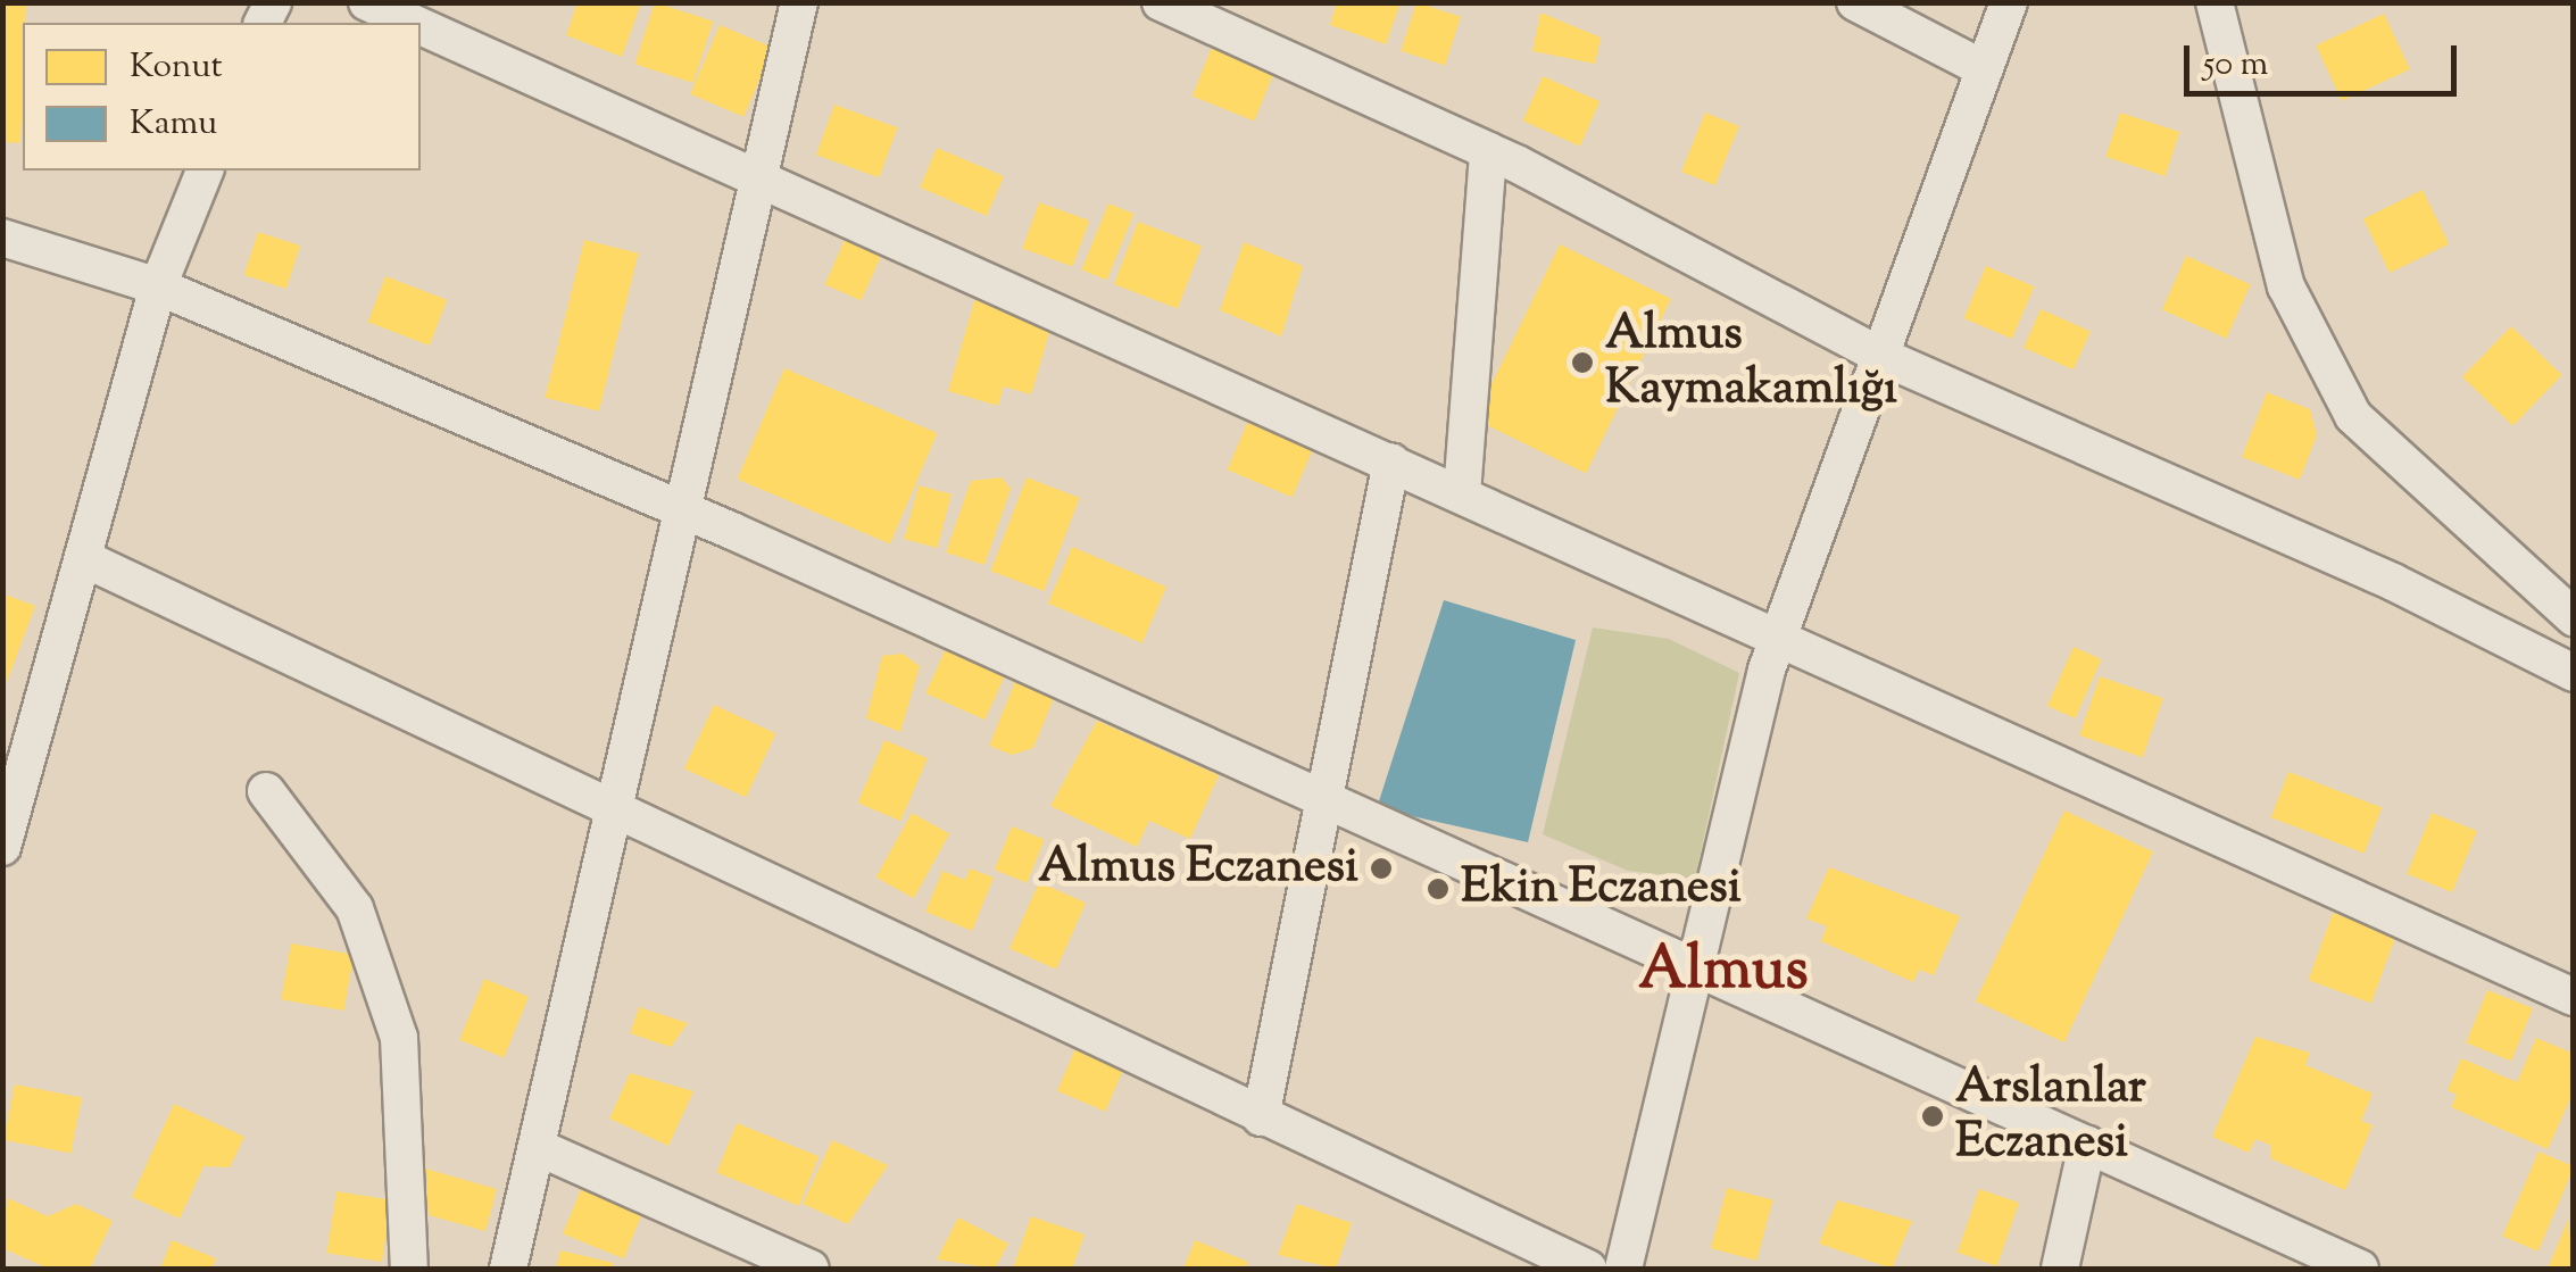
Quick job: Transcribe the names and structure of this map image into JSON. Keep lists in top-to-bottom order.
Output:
{
  "districts": ["Almus"],
  "places": [
    "Almus Kaymakamlığı",
    "Almus Eczanesi",
    "Ekin Eczanesi",
    "Arslanlar Eczanesi"
  ],
  "legend": ["Konut", "Kamu"],
  "scale_bar": "50 m"
}
